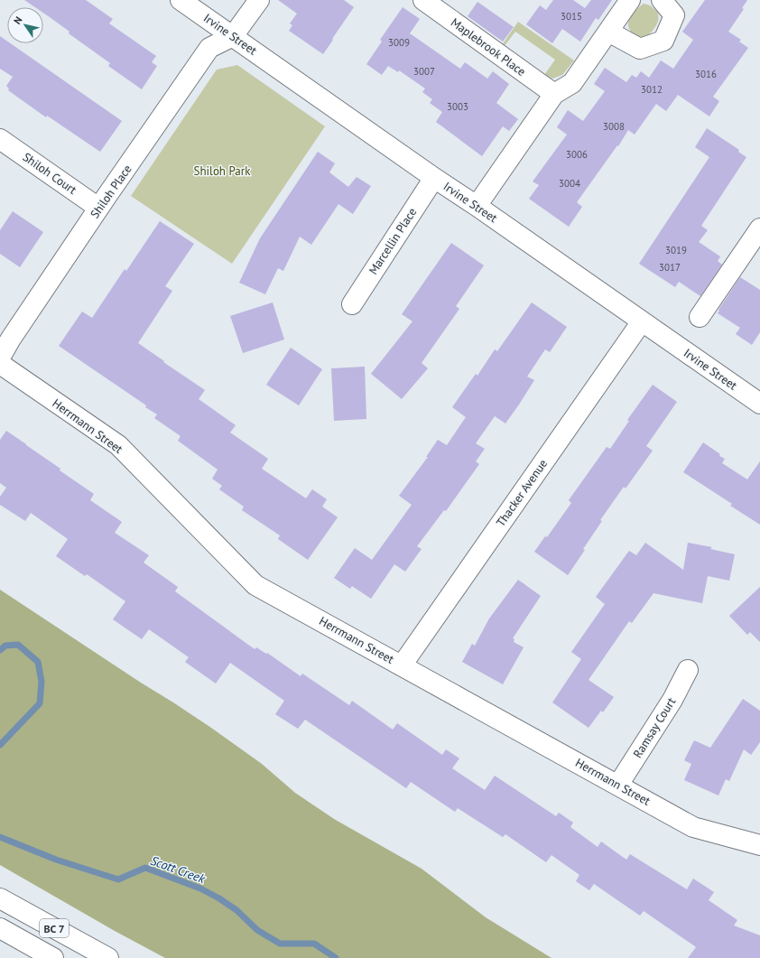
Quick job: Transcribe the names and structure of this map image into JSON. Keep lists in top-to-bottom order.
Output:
{
  "streets": {
    "street": [
      "Irvine Street",
      "Maplebrook Place",
      "Shiloh Court",
      "Shiloh Place",
      "Marcellin Place",
      "Herrmann Street",
      "Thacker Avenue",
      "Ramsay Court",
      "BC 7"
    ]
  },
  "crossings": [
    ["Irvine Street", "Shiloh Place"],
    ["Irvine Street", "Marcellin Place"],
    ["Irvine Street", "Thacker Avenue"],
    ["Shiloh Court", "Shiloh Place"],
    ["Herrmann Street", "Thacker Avenue"],
    ["Herrmann Street", "Ramsay Court"]
  ],
  "water": ["Scott Creek"],
  "parks": ["Shiloh Park"],
  "house_numbers": [
    "3015",
    "3009",
    "3007",
    "3016",
    "3012",
    "3003",
    "3008",
    "3006",
    "3004",
    "3019",
    "3017"
  ],
  "north": "top left"
}
